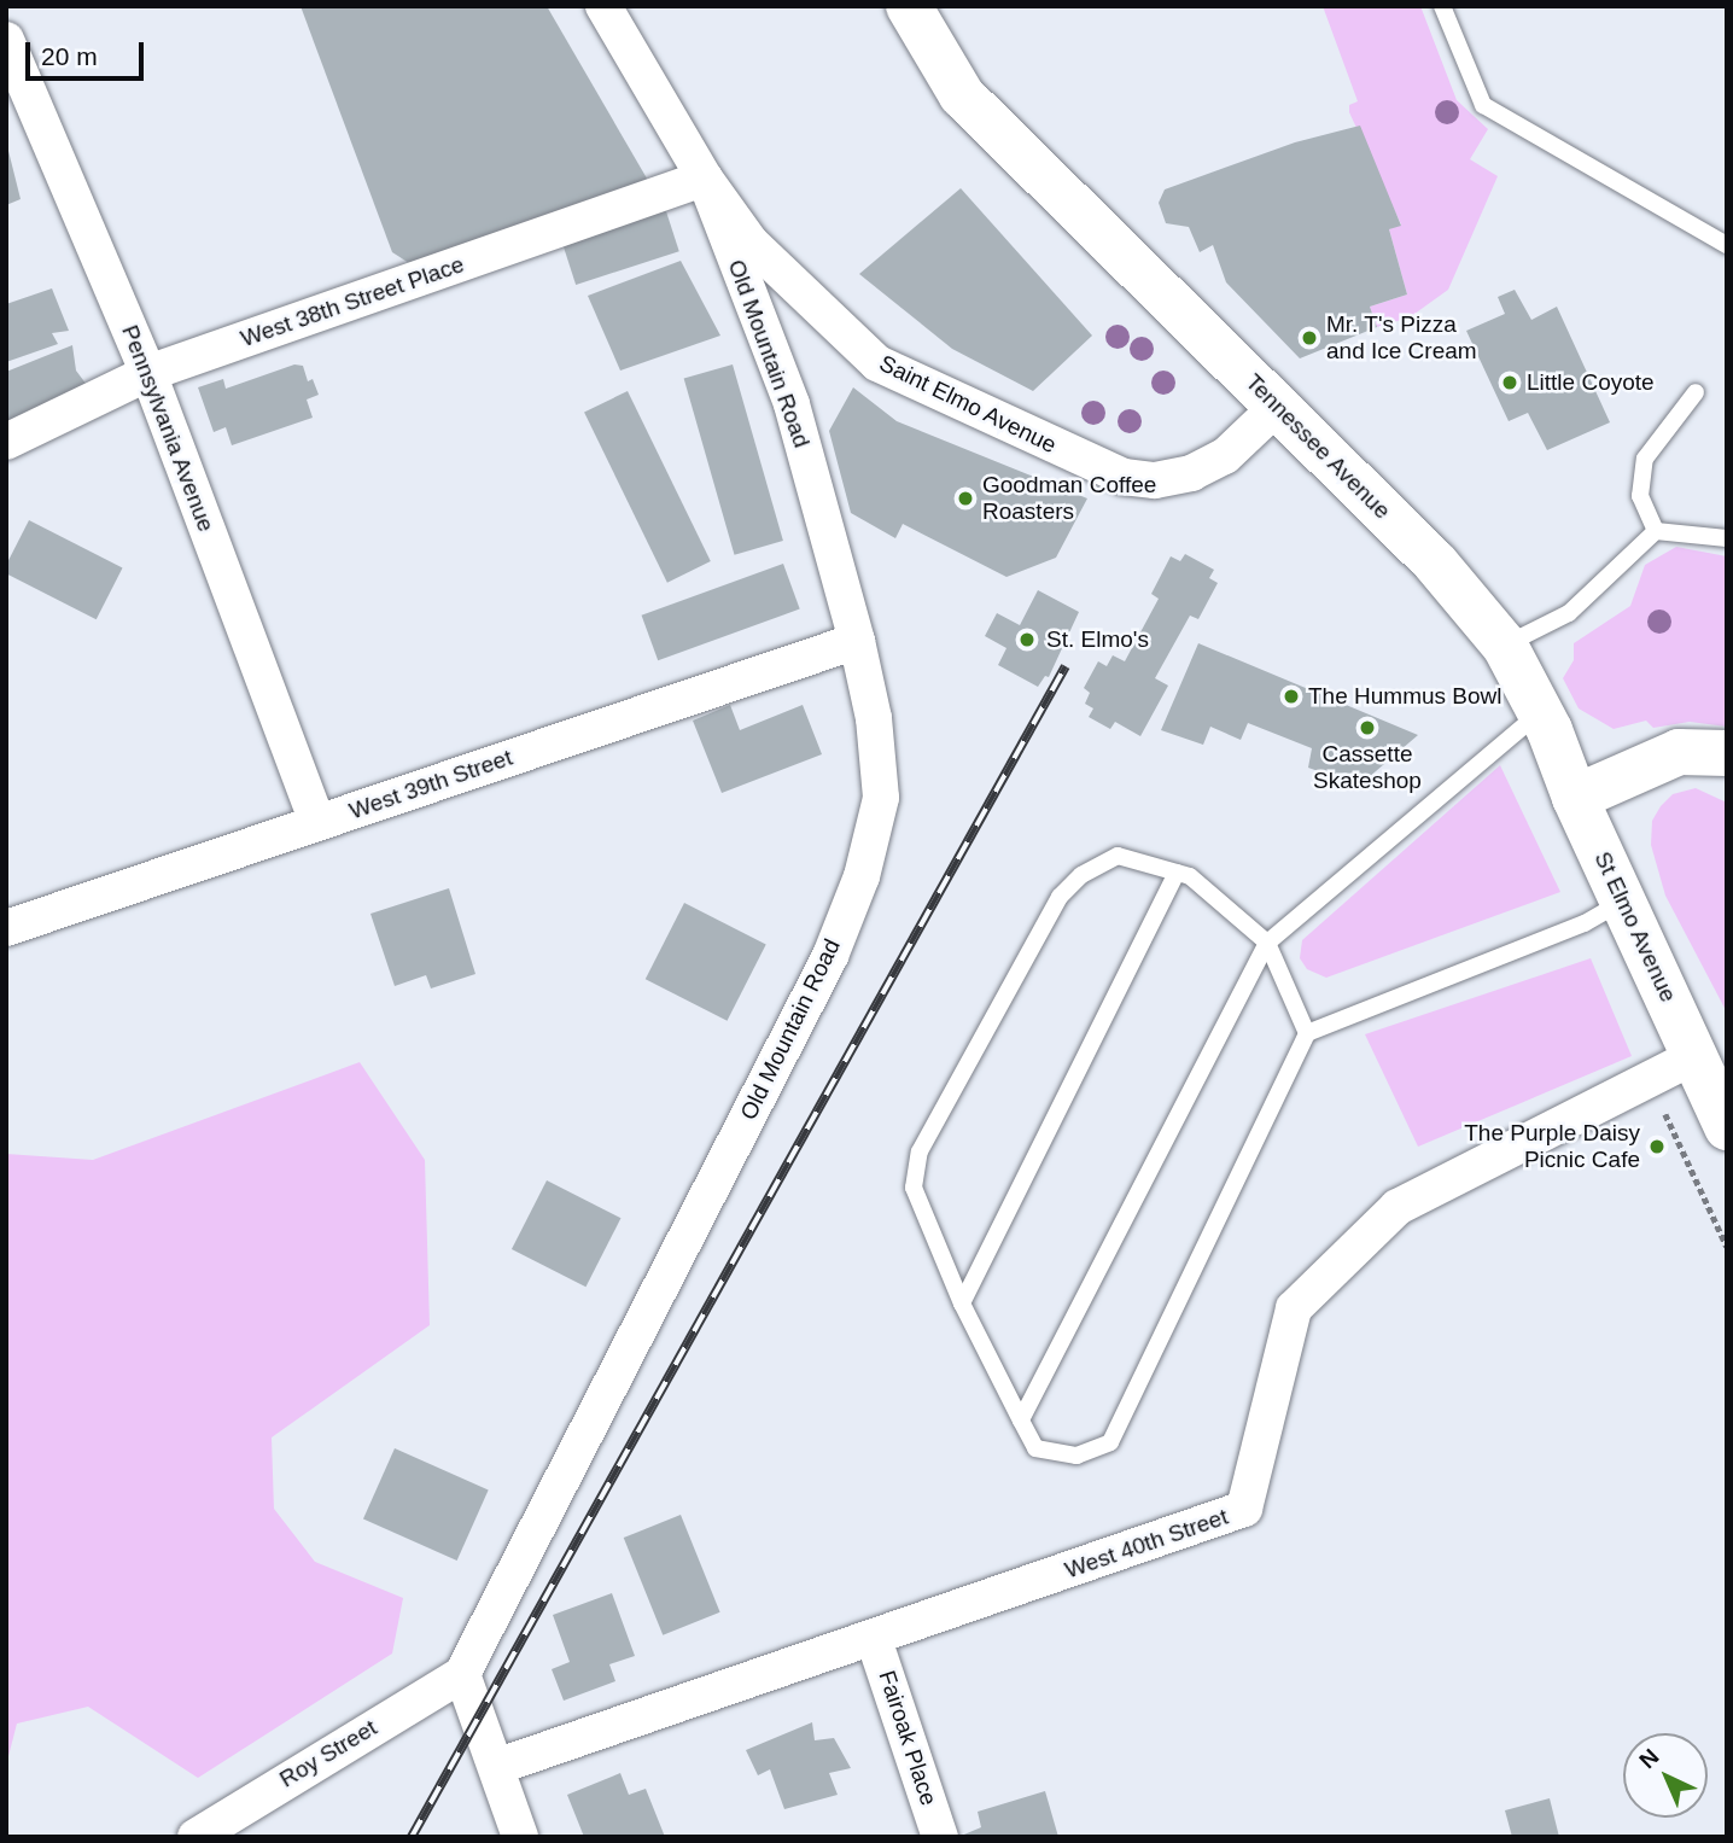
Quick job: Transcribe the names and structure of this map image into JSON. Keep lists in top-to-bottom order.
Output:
{
  "streets": {
    "main road": ["Tennessee Avenue", "St Elmo Avenue"],
    "street": [
      "West 38th Street Place",
      "Old Mountain Road",
      "Saint Elmo Avenue",
      "Pennsylvania Avenue",
      "West 39th Street",
      "West 40th Street",
      "Fairoak Place",
      "Roy Street"
    ]
  },
  "crossings": [
    ["West 38th Street Place", "Old Mountain Road"],
    ["West 38th Street Place", "Saint Elmo Avenue"],
    ["West 38th Street Place", "Pennsylvania Avenue"],
    ["Old Mountain Road", "Saint Elmo Avenue"],
    ["Old Mountain Road", "West 39th Street"],
    ["Old Mountain Road", "Roy Street"],
    ["Saint Elmo Avenue", "Tennessee Avenue"],
    ["Pennsylvania Avenue", "West 39th Street"],
    ["Tennessee Avenue", "St Elmo Avenue"],
    ["St Elmo Avenue", "West 40th Street"],
    ["West 40th Street", "Fairoak Place"]
  ],
  "places": [
    "Mr. T's Pizza and Ice Cream",
    "Little Coyote",
    "Goodman Coffee Roasters",
    "St. Elmo's",
    "The Hummus Bowl",
    "Cassette Skateshop",
    "The Purple Daisy Picnic Cafe"
  ],
  "scale_bar": "20 m",
  "north": "top left"
}
